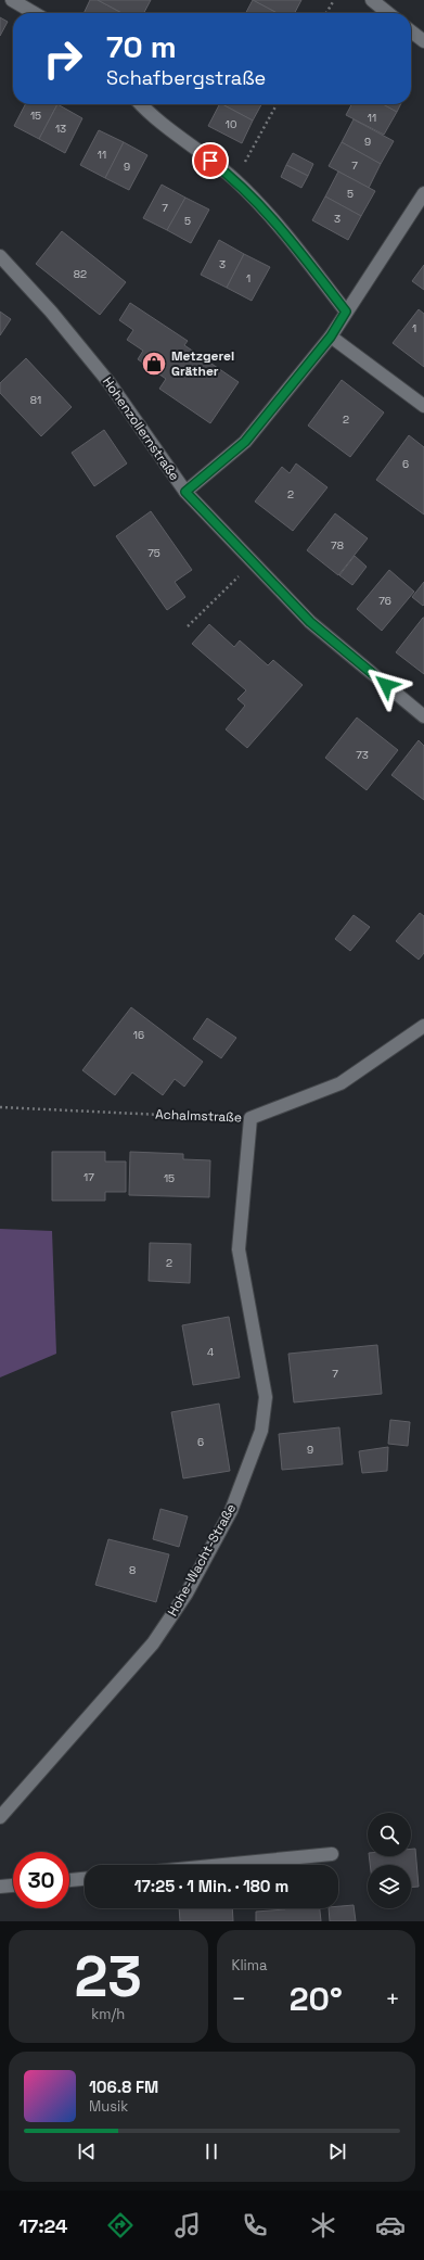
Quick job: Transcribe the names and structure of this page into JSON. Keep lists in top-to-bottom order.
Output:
{
  "streets": {
    "street": ["Hohenzollernstraße", "Achalmstraße", "Hohe-Wacht-Straße"]
  },
  "crossings": [
    ["Achalmstraße", "Hohe-Wacht-Straße"]
  ],
  "places": {
    "shop": ["Metzgerei Gräther"]
  },
  "house_numbers": [
    "15",
    "11",
    "10",
    "13",
    "9",
    "11",
    "7",
    "9",
    "5",
    "7",
    "3",
    "5",
    "3",
    "82",
    "1",
    "1",
    "81",
    "2",
    "6",
    "2",
    "78",
    "75",
    "76",
    "73",
    "16",
    "17",
    "15",
    "2",
    "4",
    "7",
    "6",
    "9",
    "8"
  ],
  "page": {
    "turn": ["70 m", "Schafbergstraße"],
    "limit": "30",
    "trip": "17:25 · 1 Min. · 180 m",
    "tile": [
      ["23", "km/h"],
      "Klima"
    ],
    "heat": ["−", "20°", "+"],
    "song": ["106.8 FM", "Musik"],
    "tabs": "17:24"
  }
}
